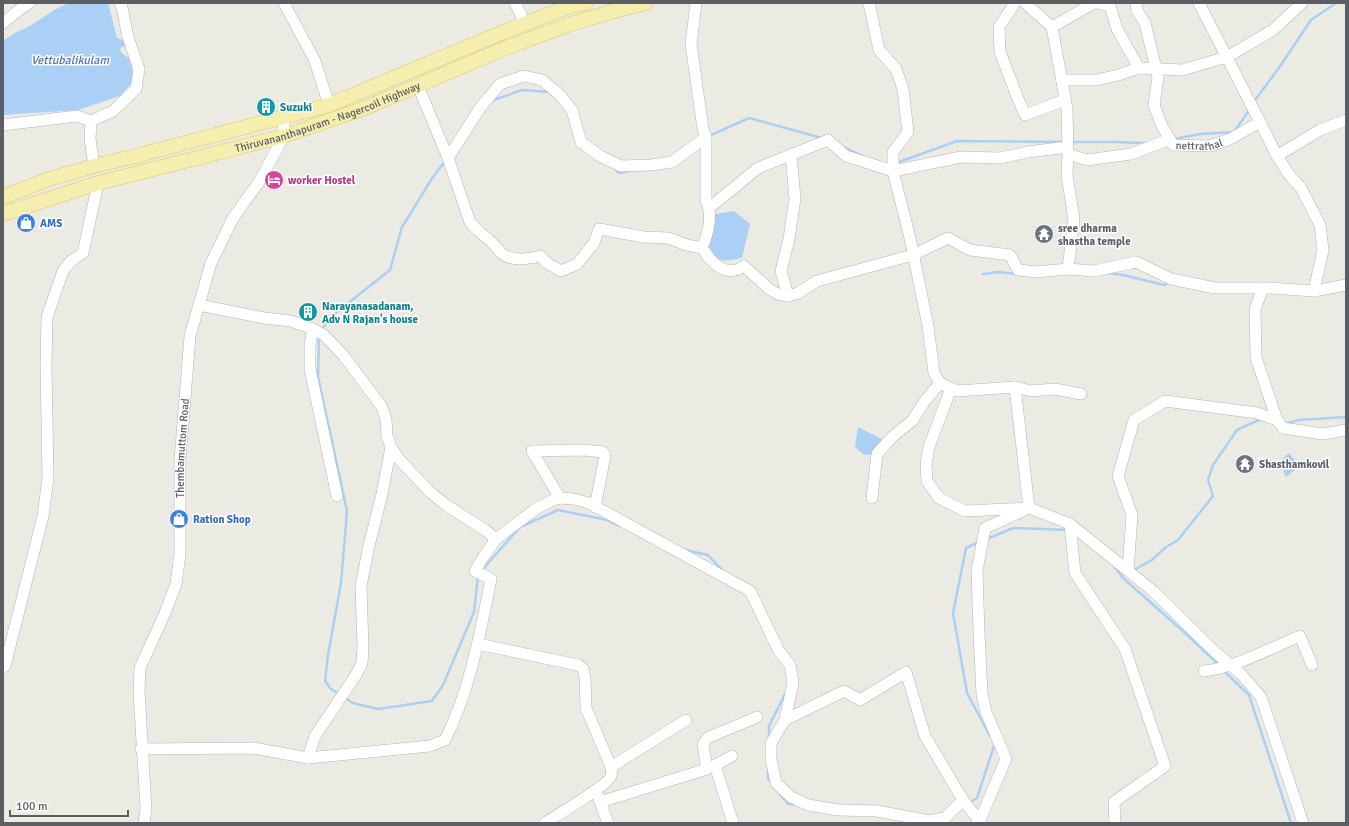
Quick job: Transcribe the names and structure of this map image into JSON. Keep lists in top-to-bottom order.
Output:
{
  "streets": {
    "main road": ["Thiruvananthapuram - Nagercoil Highway"],
    "street": ["nettrathal", "Thembamuttom Road"]
  },
  "crossings": [
    ["Thiruvananthapuram - Nagercoil Highway", "Thembamuttom Road"]
  ],
  "water": ["Vettubalikulam"],
  "places": {
    "building": ["Suzuki", "Narayanasadanam, Adv N Rajan's house"],
    "hotel": ["worker Hostel"],
    "shop": ["AMS", "Ration Shop"],
    "temple": ["sree dharma shastha temple", "Shasthamkovil"]
  },
  "scale_bar": "100 m"
}
